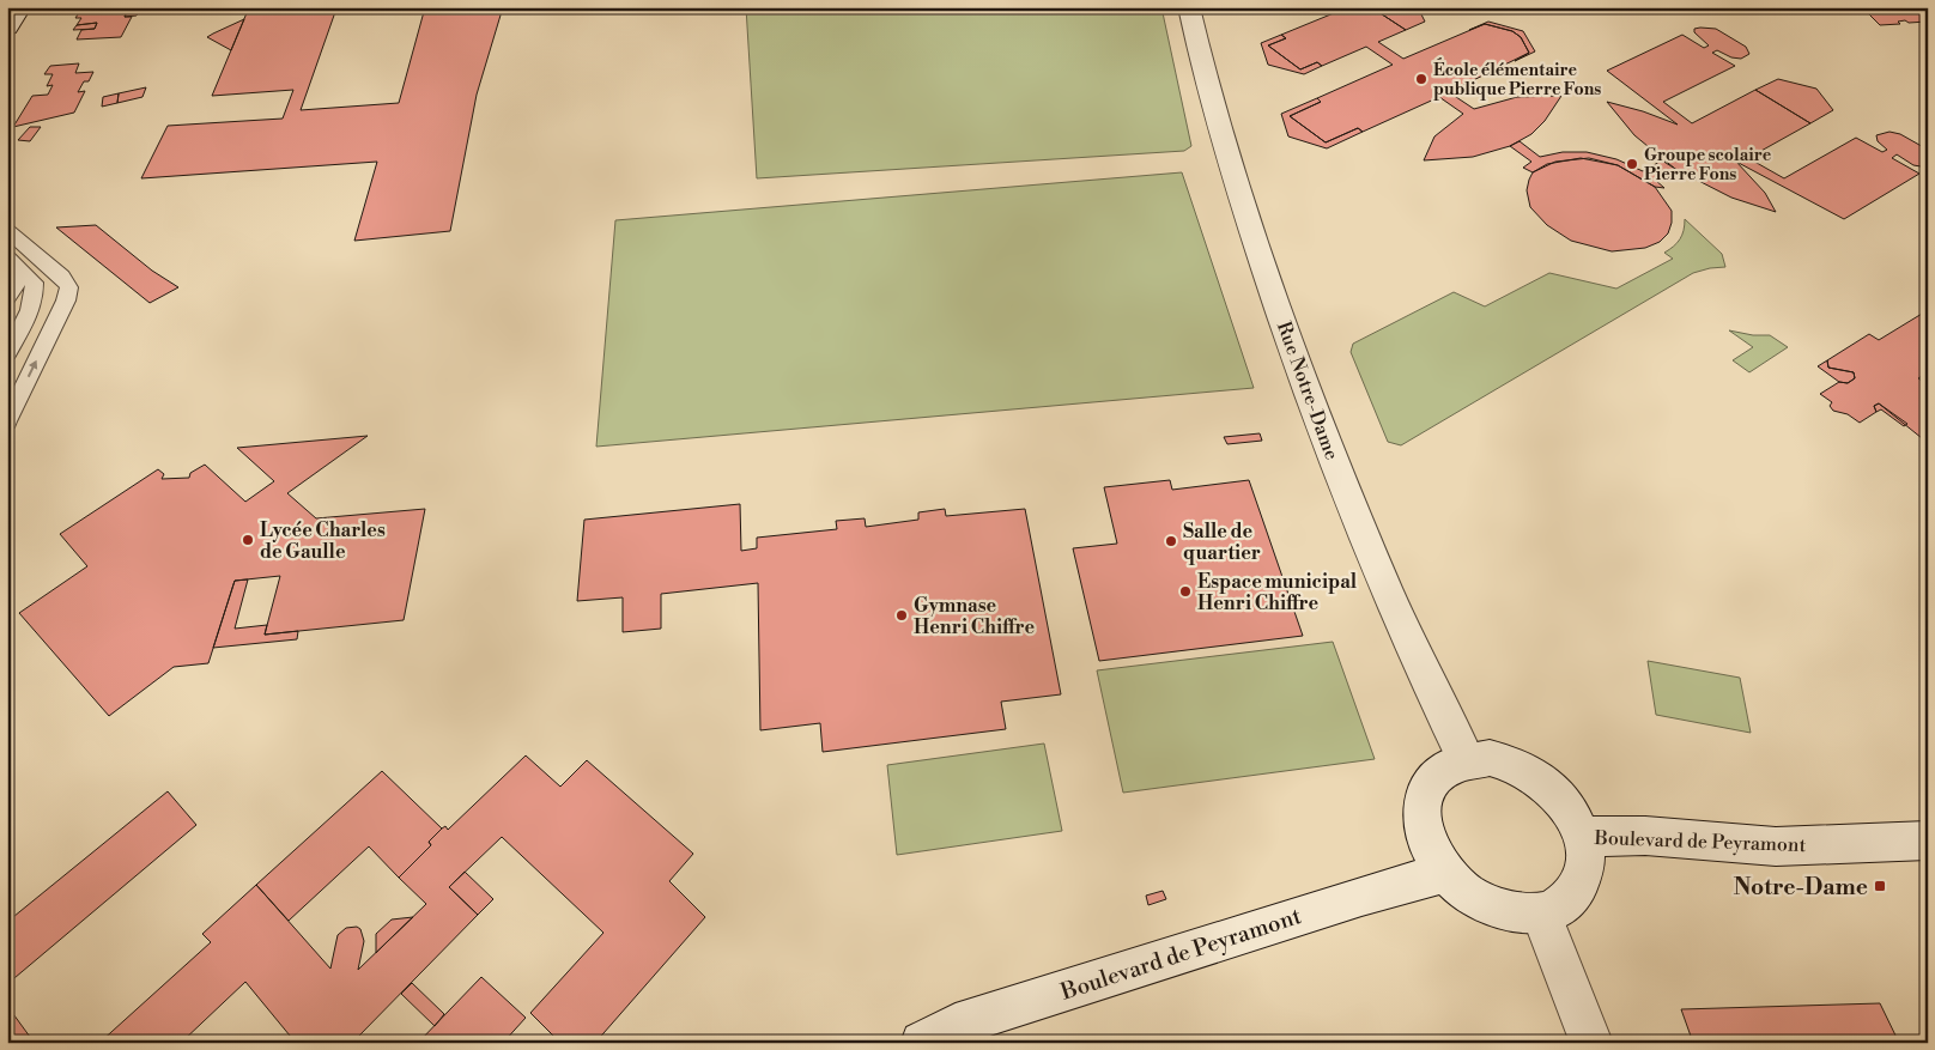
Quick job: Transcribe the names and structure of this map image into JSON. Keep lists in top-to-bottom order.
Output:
{
  "streets": {
    "street": ["Rue Notre-Dame", "Boulevard de Peyramont"]
  },
  "crossings": [
    ["Rue Notre-Dame", "Boulevard de Peyramont"]
  ],
  "places": {
    "other": [
      "École élémentaire publique Pierre Fons",
      "Groupe scolaire Pierre Fons",
      "Lycée Charles de Gaulle",
      "Salle de quartier",
      "Espace municipal Henri Chiffre",
      "Gymnase Henri Chiffre"
    ],
    "transit": ["Notre-Dame"]
  }
}
